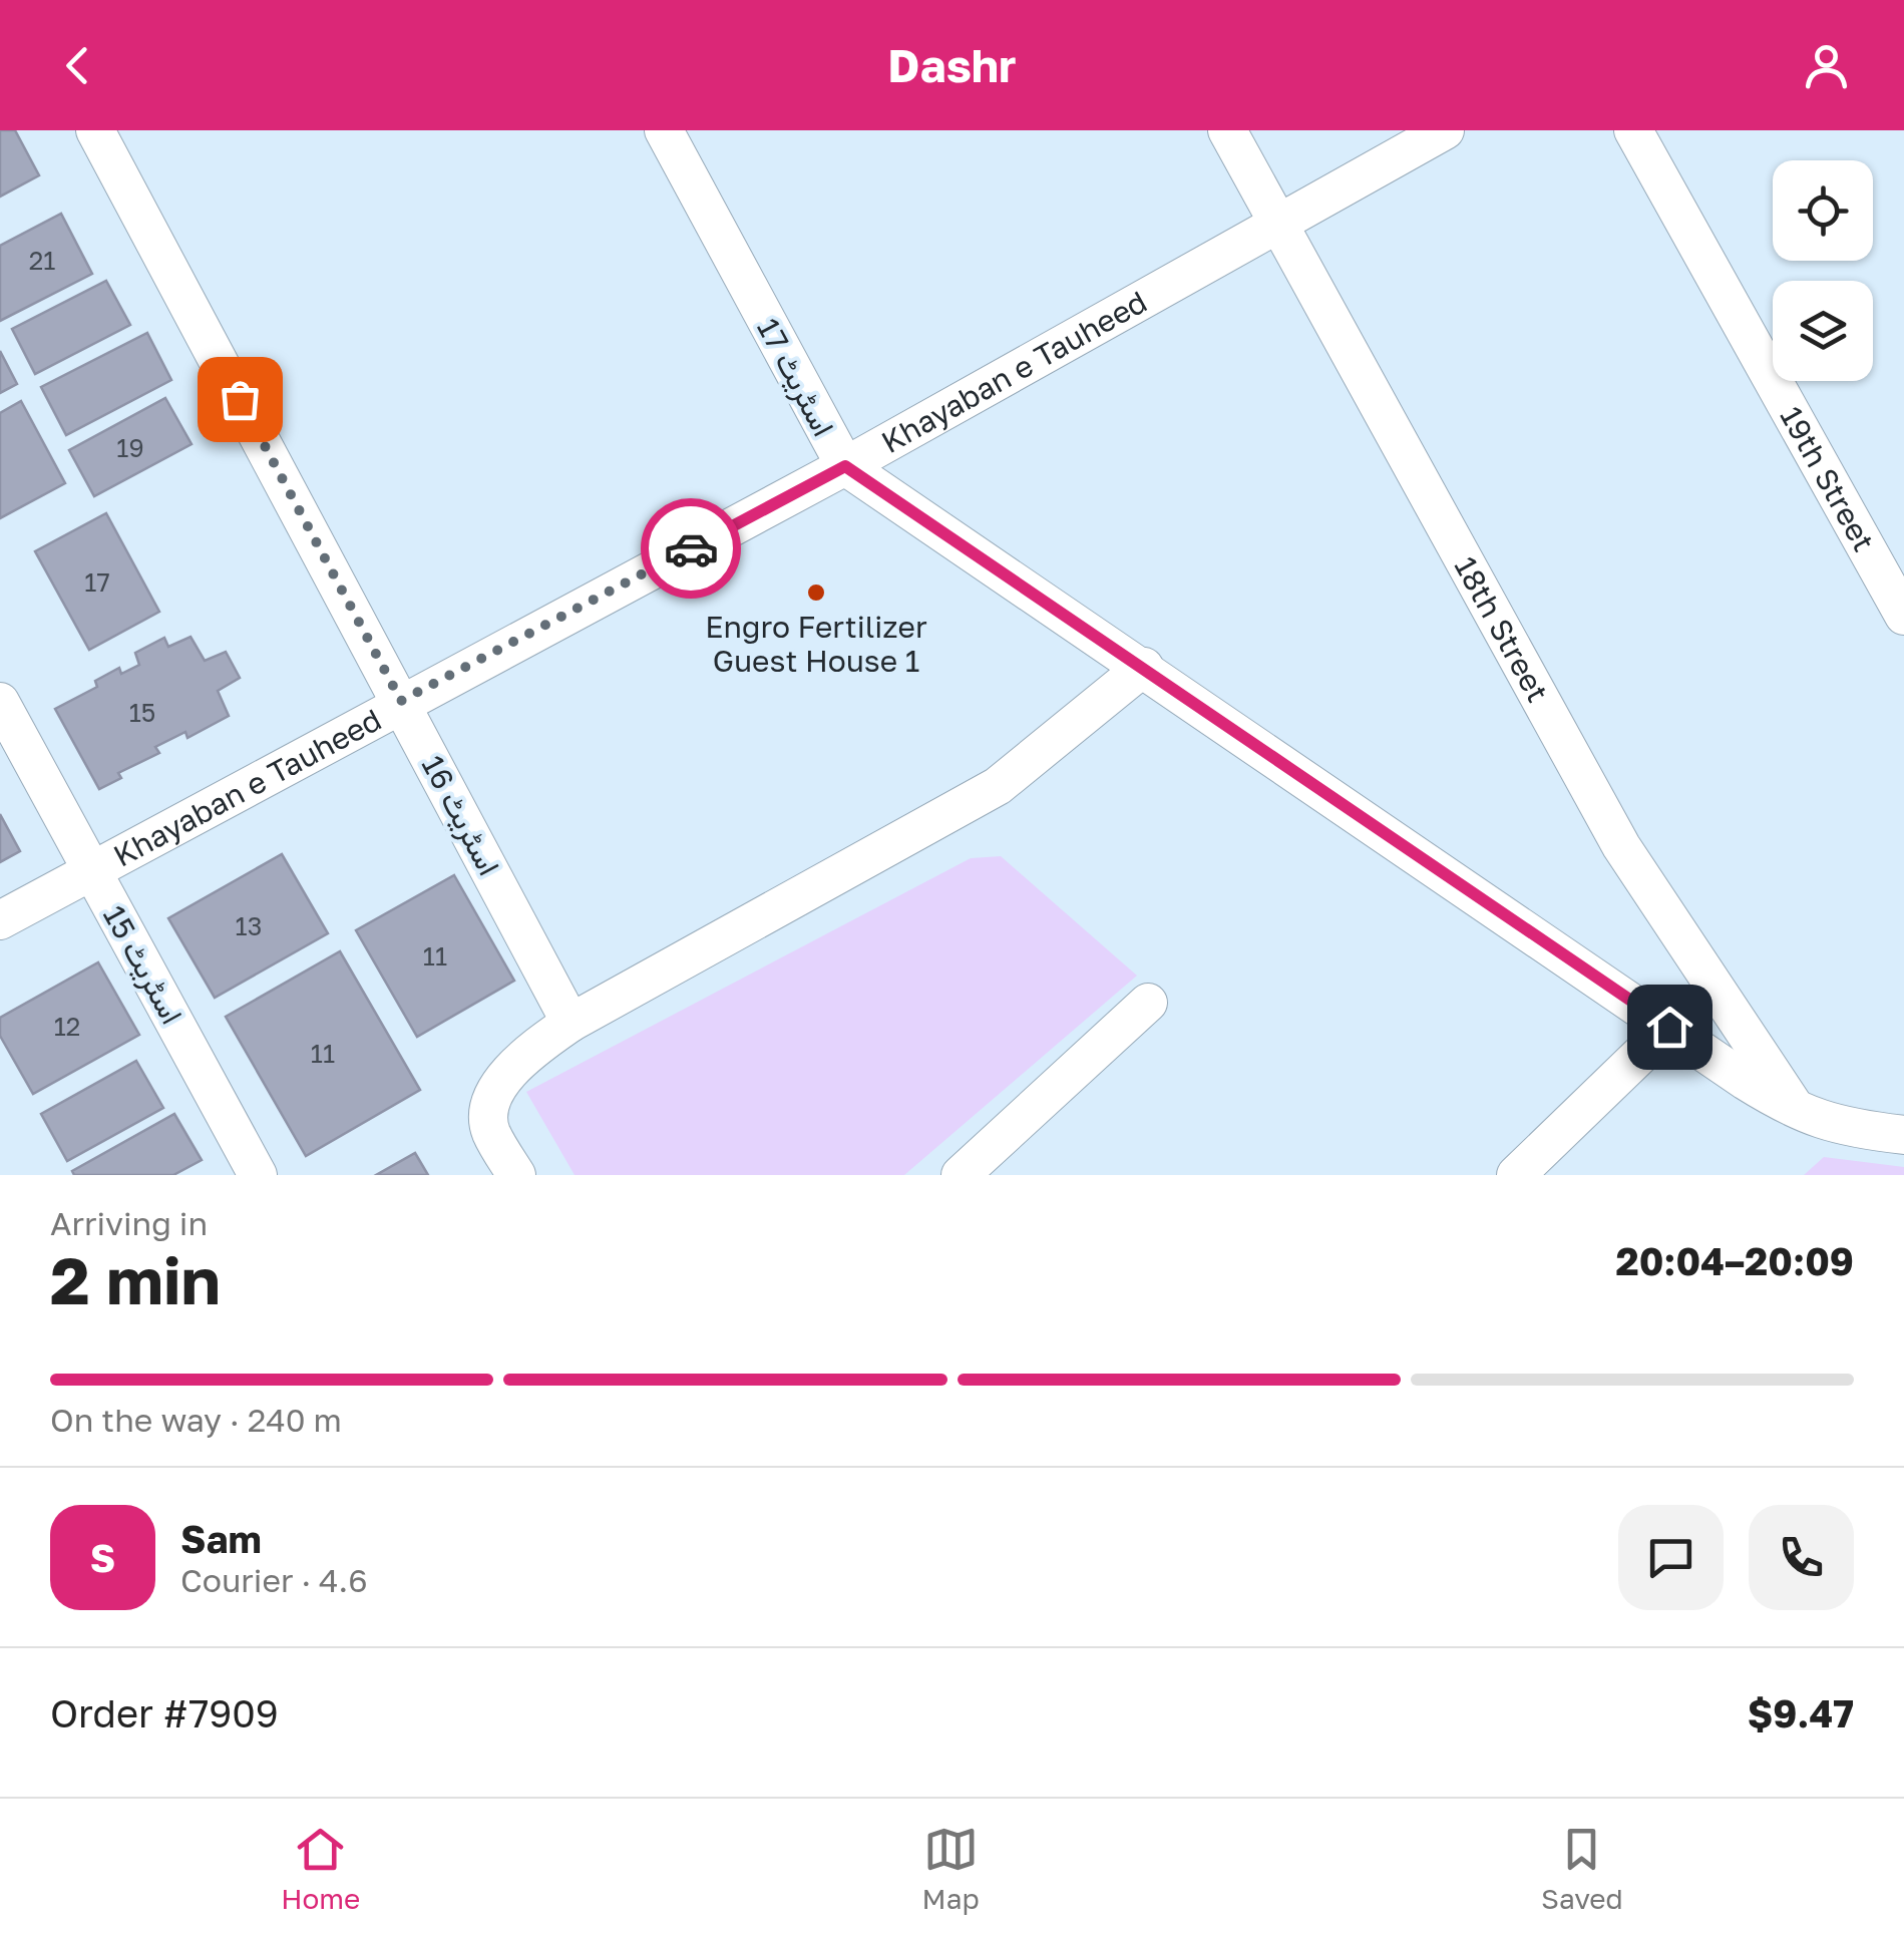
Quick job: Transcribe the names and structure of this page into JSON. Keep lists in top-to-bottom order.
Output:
{
  "streets": {
    "street": [
      "Khayaban e Tauheed",
      "اسٹریٹ 17",
      "19th Street",
      "18th Street",
      "اسٹریٹ 16",
      "اسٹریٹ 15"
    ]
  },
  "crossings": [
    ["Khayaban e Tauheed", "اسٹریٹ 17"],
    ["Khayaban e Tauheed", "18th Street"],
    ["Khayaban e Tauheed", "اسٹریٹ 16"],
    ["Khayaban e Tauheed", "اسٹریٹ 15"],
    ["اسٹریٹ 17", "18th Street"]
  ],
  "places": ["Engro Fertilizer Guest House 1"],
  "house_numbers": [
    "21",
    "19",
    "17",
    "15",
    "13",
    "11",
    "12",
    "11"
  ],
  "page": {
    "header": "Dashr",
    "heading": ["2 min", "Arriving in", "20:04–20:09"],
    "panel": [
      "Sam",
      "Courier · 4.6",
      "Order #7909",
      "$9.47"
    ],
    "bar": "On the way · 240 m",
    "round": "S",
    "tabs": ["Home", "Map", "Saved"]
  }
}
